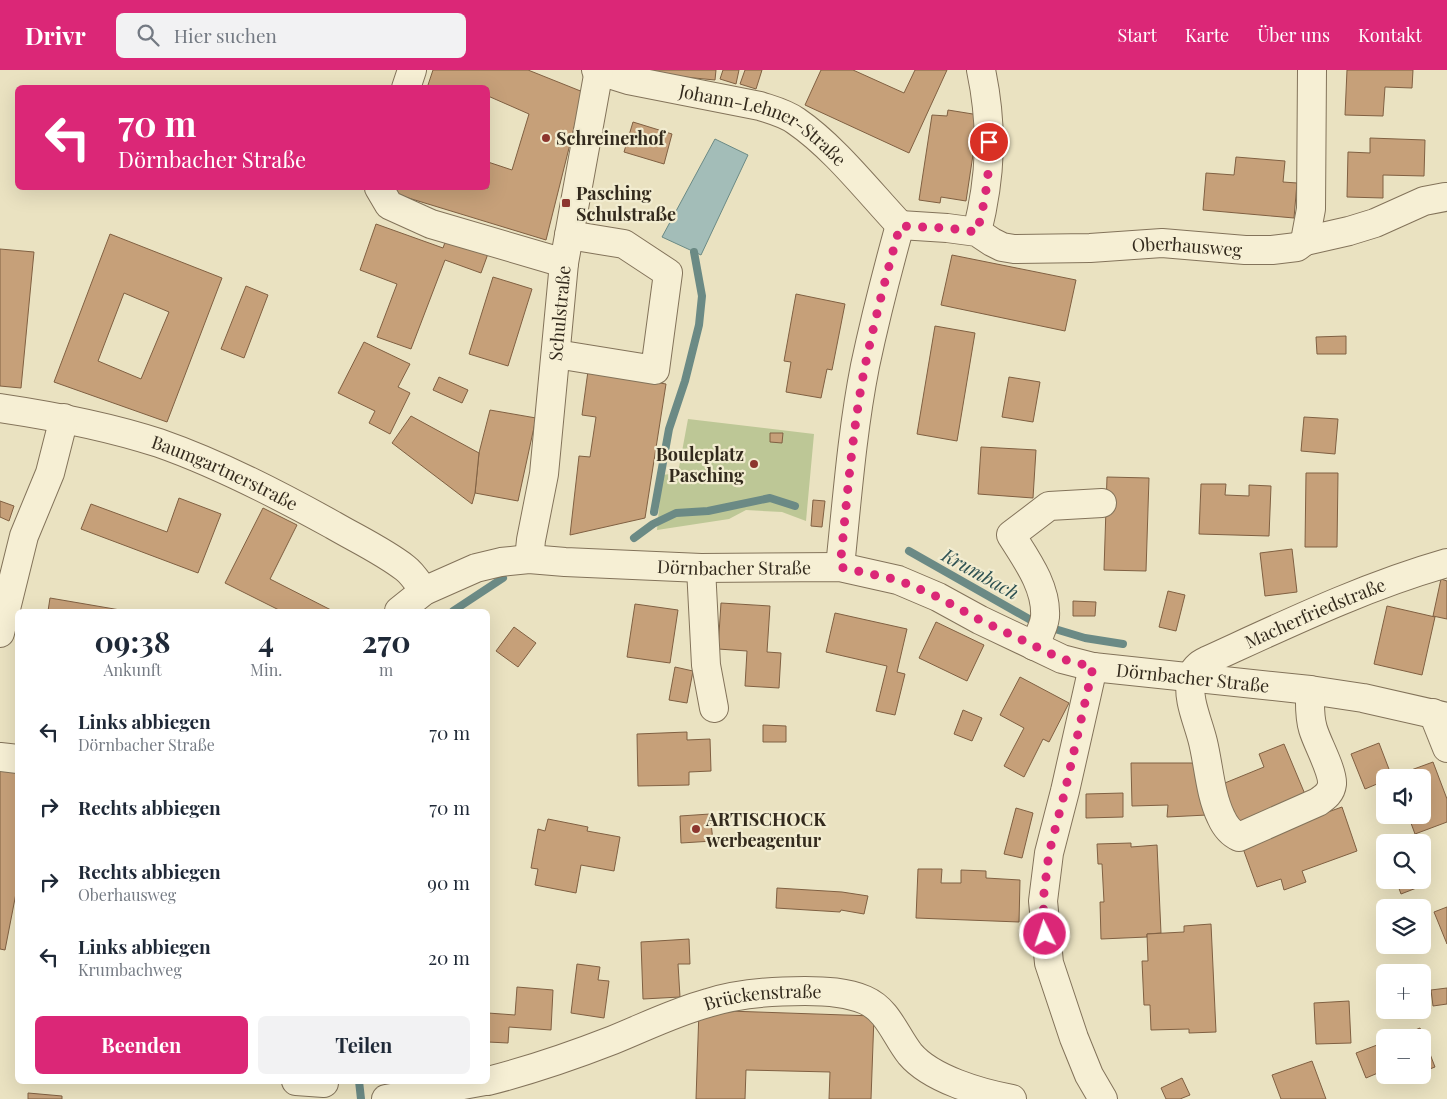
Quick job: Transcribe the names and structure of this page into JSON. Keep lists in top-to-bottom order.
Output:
{
  "streets": {
    "street": [
      "Johann-Lehner-Straße",
      "Oberhausweg",
      "Schulstraße",
      "Baumgartnerstraße",
      "Dörnbacher Straße",
      "Macherfriedstraße",
      "Brückenstraße"
    ]
  },
  "crossings": [
    ["Johann-Lehner-Straße", "Oberhausweg"],
    ["Johann-Lehner-Straße", "Schulstraße"],
    ["Schulstraße", "Dörnbacher Straße"],
    ["Baumgartnerstraße", "Dörnbacher Straße"],
    ["Dörnbacher Straße", "Macherfriedstraße"]
  ],
  "water": ["Krumbach"],
  "places": {
    "other": ["Schreinerhof", "Bouleplatz Pasching", "ARTISCHOCK werbeagentur"],
    "transit": ["Pasching Schulstraße"]
  },
  "page": {
    "header": "Drivr",
    "search": "Hier suchen",
    "nav": [
      "Start",
      "Karte",
      "Über uns",
      "Kontakt"
    ],
    "turn": ["70 m", "Dörnbacher Straße"],
    "eta": [
      "09:38",
      "Ankunft",
      "4",
      "Min.",
      "270",
      "m"
    ],
    "list": [
      {
        "name": "Links abbiegen",
        "note": "Dörnbacher Straße",
        "value": "70 m"
      },
      {
        "name": "Rechts abbiegen",
        "value": "70 m"
      },
      {
        "name": "Rechts abbiegen",
        "note": "Oberhausweg",
        "value": "90 m"
      },
      {
        "name": "Links abbiegen",
        "note": "Krumbachweg",
        "value": "20 m"
      }
    ],
    "map_buttons": ["+", "−"],
    "buttons": ["Beenden", "Teilen"]
  }
}
